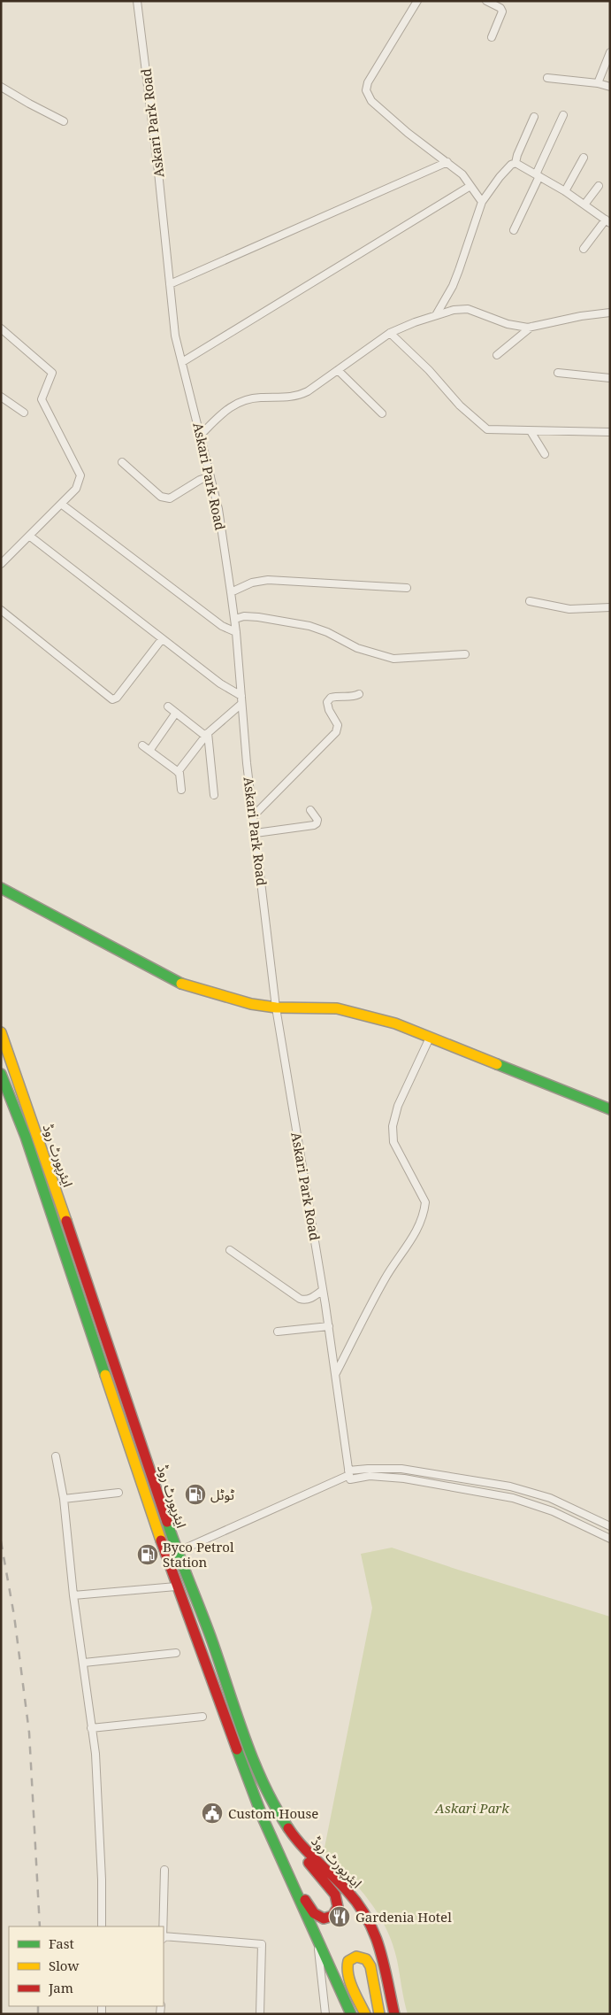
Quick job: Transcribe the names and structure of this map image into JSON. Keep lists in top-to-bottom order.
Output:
{
  "streets": {
    "main road": ["ایئرپورٹ روڈ"],
    "street": ["Askari Park Road"]
  },
  "parks": ["Askari Park"],
  "places": {
    "fuel station": ["ٹوٹل", "Byco Petrol Station"],
    "public building": ["Custom House"],
    "restaurant": ["Gardenia Hotel"]
  },
  "legend": ["Fast", "Slow", "Jam"]
}
